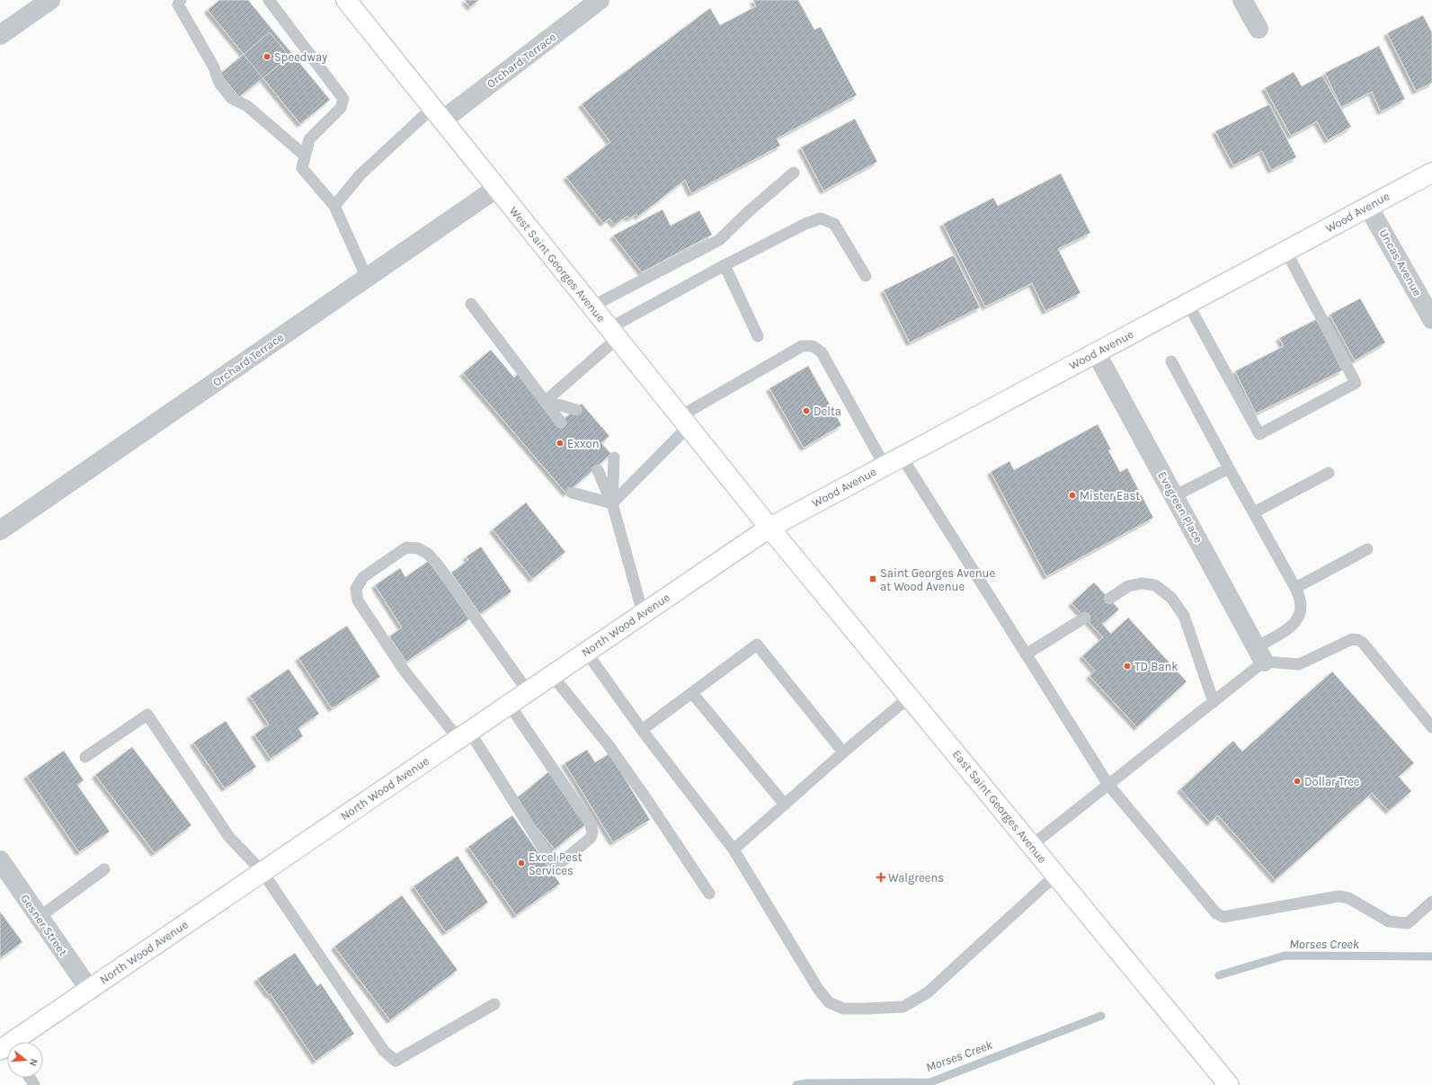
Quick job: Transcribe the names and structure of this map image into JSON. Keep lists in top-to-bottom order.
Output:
{
  "streets": {
    "main road": [
      "Wood Avenue",
      "West Saint Georges Avenue",
      "North Wood Avenue",
      "East Saint Georges Avenue"
    ],
    "street": [
      "Orchard Terrace",
      "Uncas Avenue",
      "Evegreen Place",
      "Gesner Street"
    ]
  },
  "crossings": [
    ["Orchard Terrace", "West Saint Georges Avenue"],
    ["Wood Avenue", "Uncas Avenue"],
    ["Wood Avenue", "West Saint Georges Avenue"],
    ["Wood Avenue", "Evegreen Place"],
    ["Wood Avenue", "North Wood Avenue"],
    ["Wood Avenue", "East Saint Georges Avenue"],
    ["West Saint Georges Avenue", "North Wood Avenue"],
    ["West Saint Georges Avenue", "East Saint Georges Avenue"],
    ["North Wood Avenue", "East Saint Georges Avenue"],
    ["North Wood Avenue", "Gesner Street"]
  ],
  "water": ["Morses Creek"],
  "places": {
    "other": [
      "Speedway",
      "Delta",
      "Exxon",
      "Mister East",
      "TD Bank",
      "Dollar Tree",
      "Excel Pest Services"
    ],
    "transit": ["Saint Georges Avenue at Wood Avenue"],
    "health": ["Walgreens"]
  },
  "north": "right"
}
